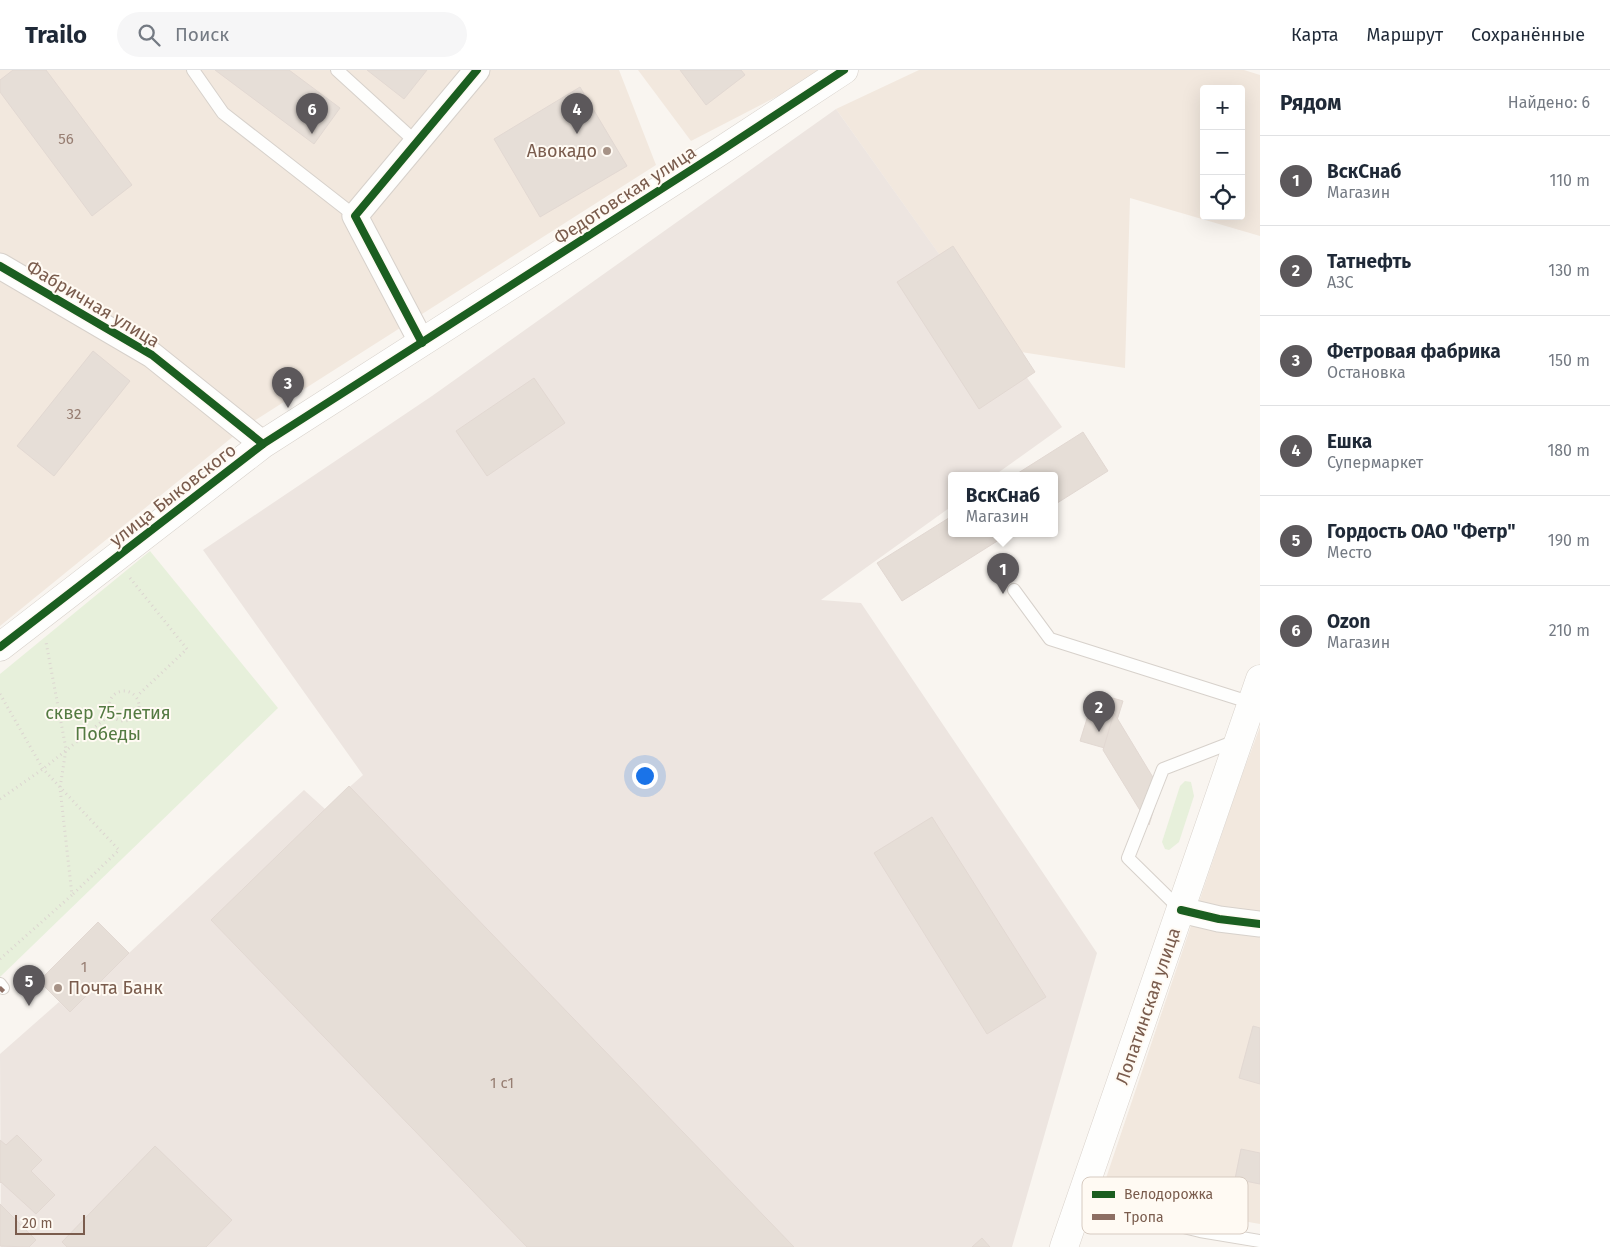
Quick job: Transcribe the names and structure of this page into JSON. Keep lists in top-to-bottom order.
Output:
{
  "streets": {
    "street": [
      "Федотовская улица",
      "Фабричная улица",
      "улица Быковского",
      "Лопатинская улица"
    ]
  },
  "crossings": [
    ["Федотовская улица", "улица Быковского"],
    ["Фабричная улица", "улица Быковского"]
  ],
  "parks": ["сквер 75-летия Победы"],
  "places": ["Авокадо", "Почта Банк"],
  "house_numbers": [
    "56",
    "32",
    "1",
    "1 с1"
  ],
  "legend": ["Велодорожка", "Тропа"],
  "scale_bar": "20 m",
  "page": {
    "header": "Trailo",
    "search": "Поиск",
    "nav": ["Карта", "Маршрут", "Сохранённые"],
    "heading": ["Рядом", "Найдено: 6"],
    "map_buttons": ["+", "−"],
    "pins": [
      "4",
      "6",
      "3",
      "1",
      "2",
      "5"
    ],
    "list": [
      {
        "mark": "1",
        "name": "ВскСнаб",
        "note": "Магазин",
        "value": "110 m"
      },
      {
        "mark": "2",
        "name": "Татнефть",
        "note": "АЗС",
        "value": "130 m"
      },
      {
        "mark": "3",
        "name": "Фетровая фабрика",
        "note": "Остановка",
        "value": "150 m"
      },
      {
        "mark": "4",
        "name": "Ешка",
        "note": "Супермаркет",
        "value": "180 m"
      },
      {
        "mark": "5",
        "name": "Гордость ОАО \"Фетр\"",
        "note": "Место",
        "value": "190 m"
      },
      {
        "mark": "6",
        "name": "Ozon",
        "note": "Магазин",
        "value": "210 m"
      }
    ],
    "popup": ["ВскСнаб", "Магазин"],
    "scale": "20 m"
  }
}
